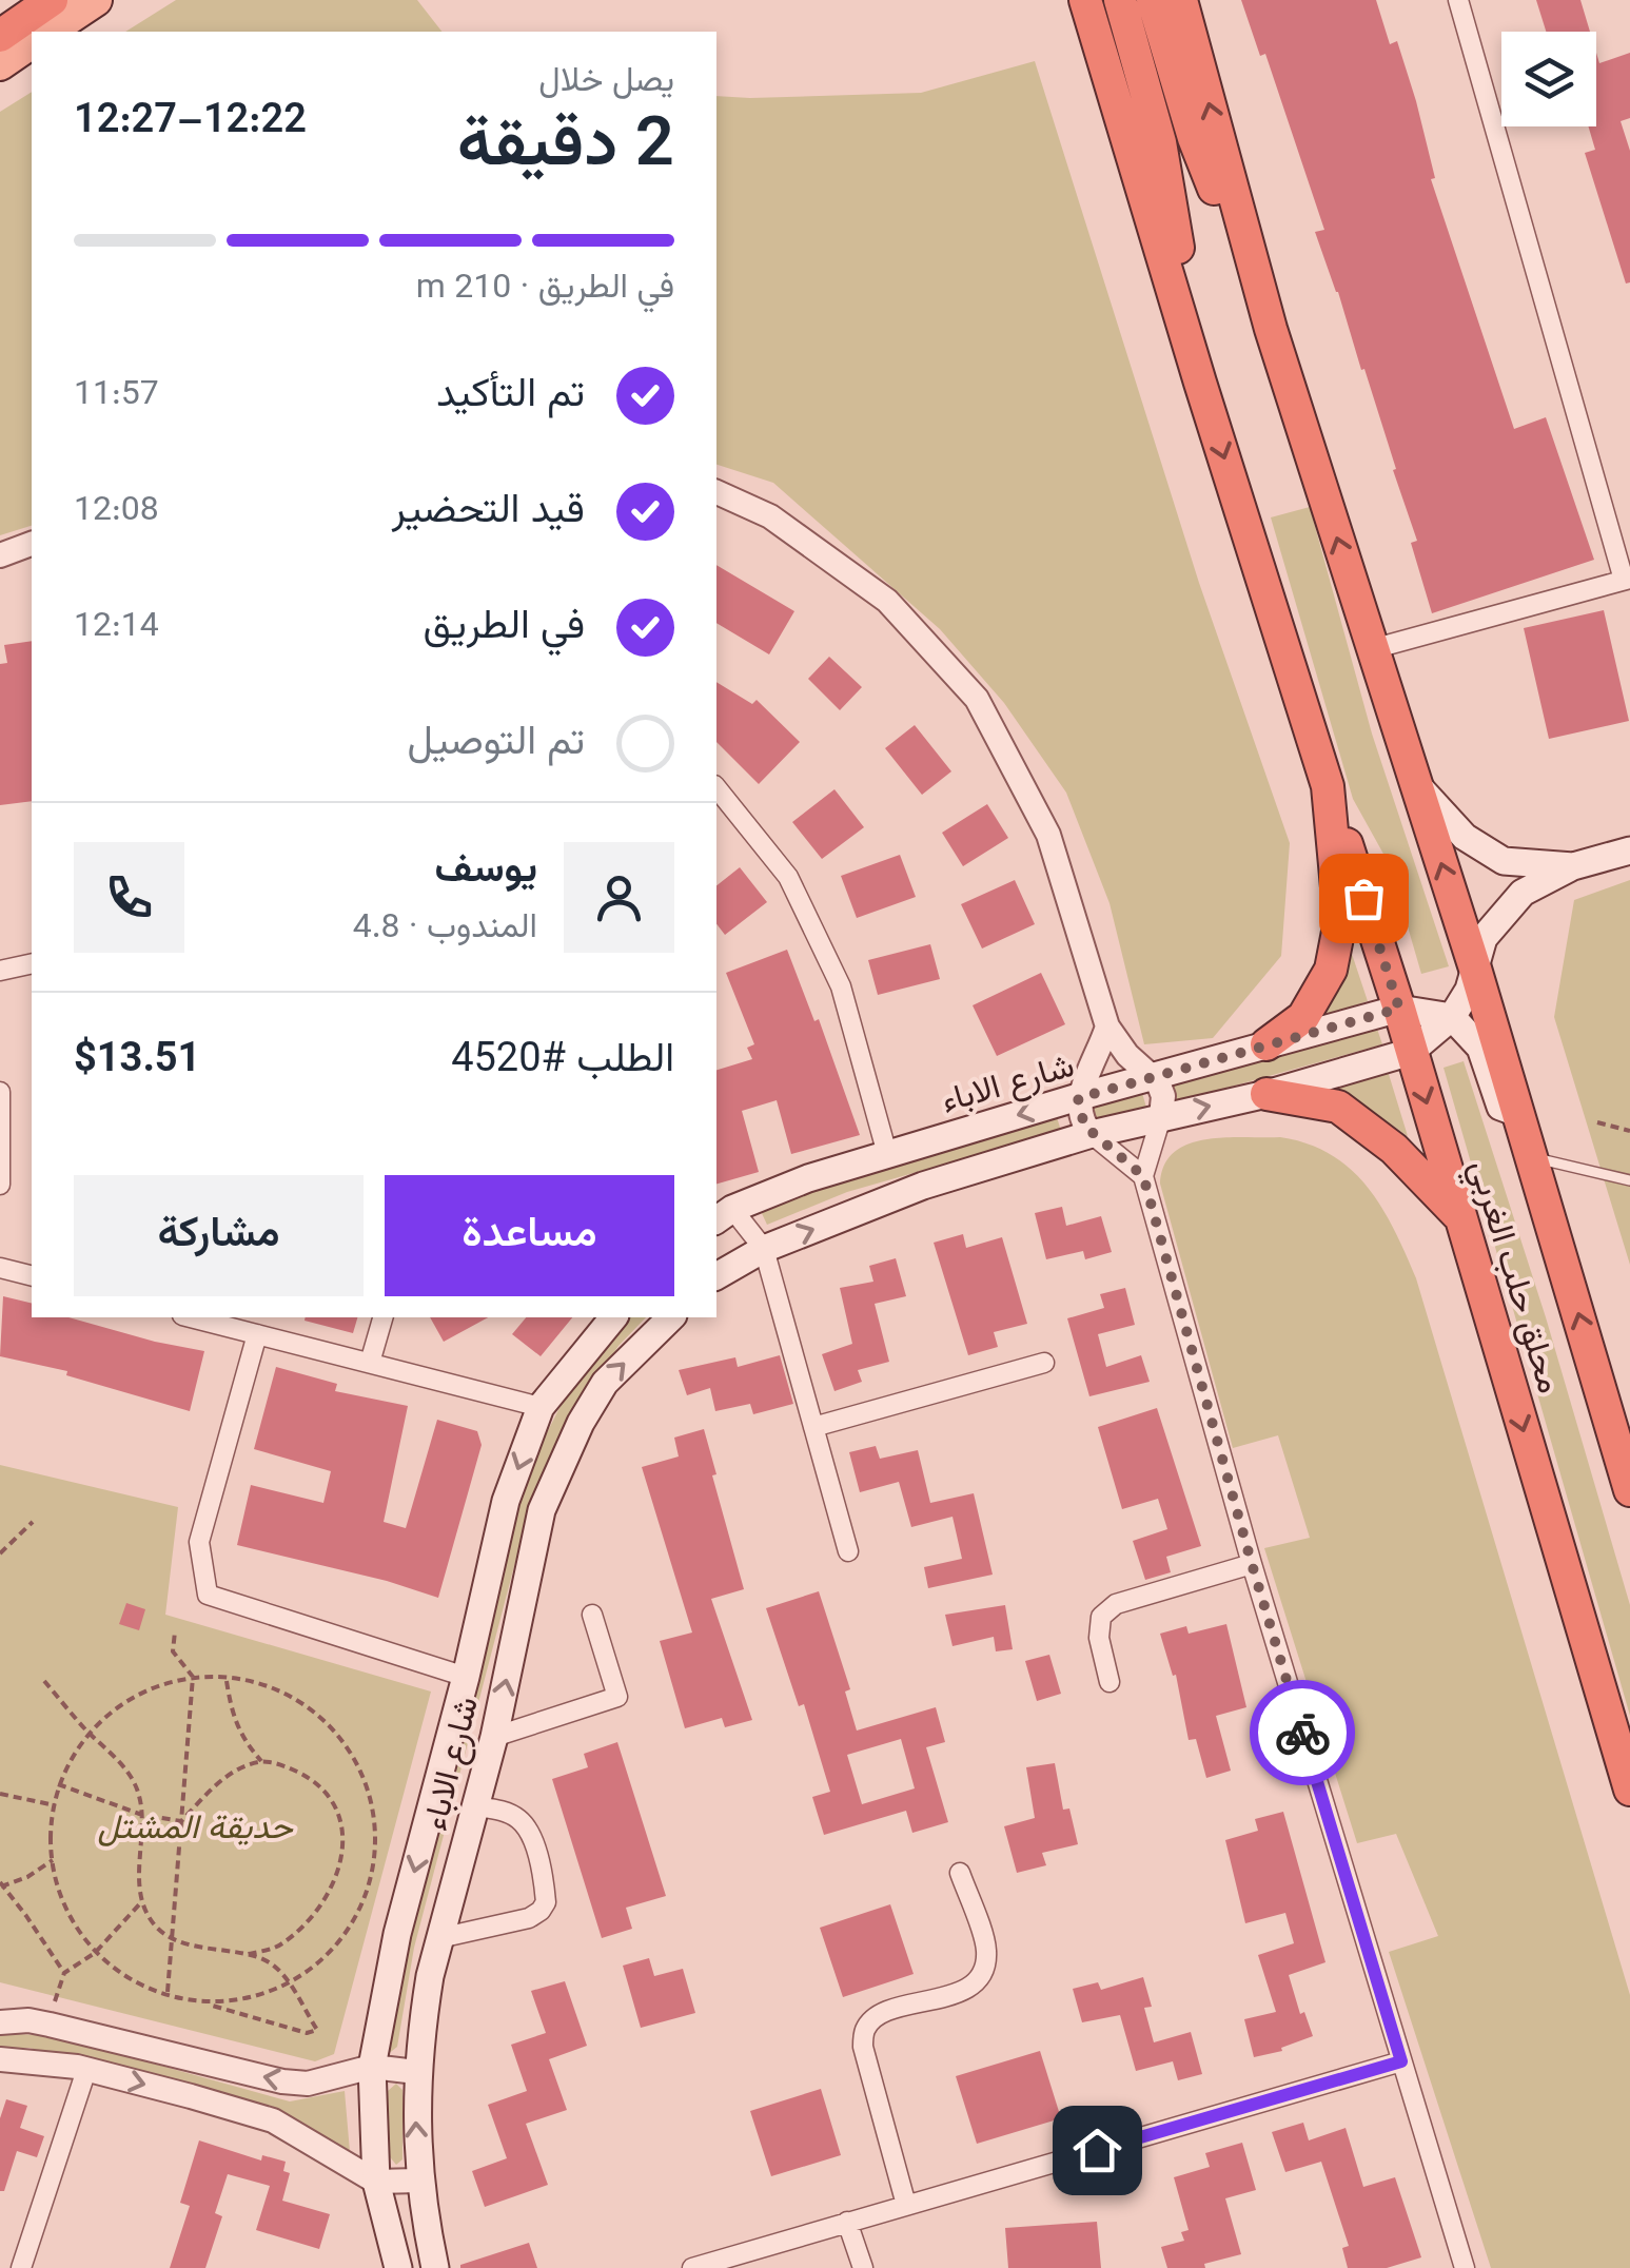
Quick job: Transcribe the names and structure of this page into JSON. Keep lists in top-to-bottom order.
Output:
{
  "streets": {
    "highway": ["محلق حلب الغربي"],
    "main road": ["شارع الاباء"]
  },
  "crossings": [
    ["شارع الاباء", "محلق حلب الغربي"]
  ],
  "parks": ["حديقة المشتل"],
  "page": {
    "heading": ["2 دقيقة", "يصل خلال", "12:22–12:27"],
    "panel": [
      "يوسف",
      "المندوب · 4.8",
      "الطلب #4520",
      "$13.51"
    ],
    "bar": "في الطريق · 210 m",
    "list": [
      ["تم التأكيد", "11:57"],
      ["قيد التحضير", "12:08"],
      ["في الطريق", "12:14"],
      "تم التوصيل"
    ],
    "buttons": ["مساعدة", "مشاركة"]
  }
}
